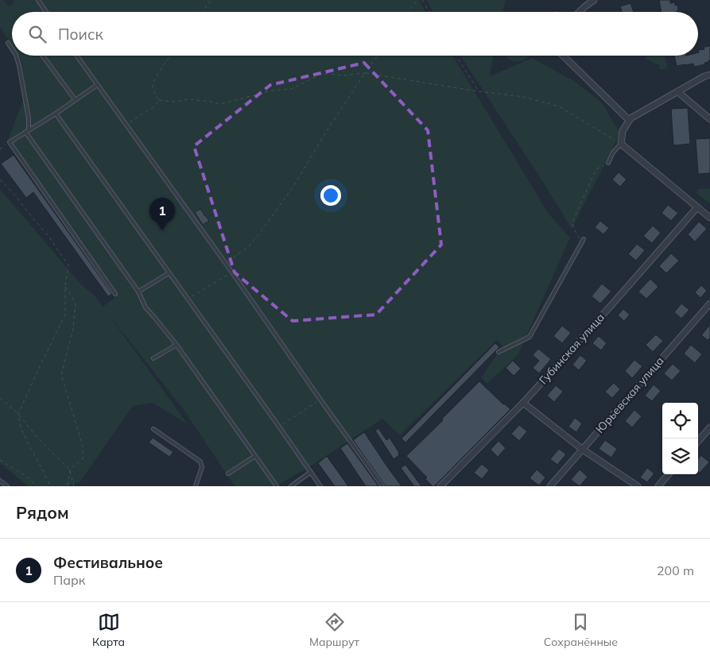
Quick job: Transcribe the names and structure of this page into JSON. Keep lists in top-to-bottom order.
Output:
{
  "streets": {
    "street": ["Губинская улица", "Юрьевская улица"]
  },
  "page": {
    "search": "Поиск",
    "pins": "1",
    "heading": "Рядом",
    "list": [
      {
        "mark": "1",
        "name": "Фестивальное",
        "note": "Парк",
        "value": "200 m"
      }
    ],
    "nav": ["Карта", "Маршрут", "Сохранённые"]
  }
}
